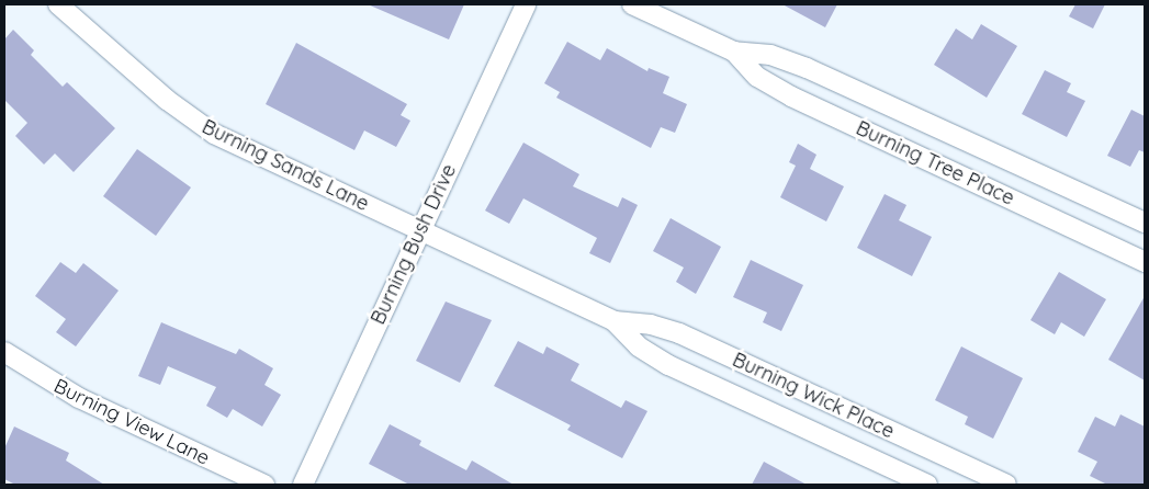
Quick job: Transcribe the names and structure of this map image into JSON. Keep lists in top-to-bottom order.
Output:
{
  "streets": {
    "street": [
      "Burning Tree Place",
      "Burning Sands Lane",
      "Burning Bush Drive",
      "Burning Wick Place",
      "Burning View Lane"
    ]
  },
  "crossings": [
    ["Burning Sands Lane", "Burning Bush Drive"],
    ["Burning Sands Lane", "Burning Wick Place"],
    ["Burning Bush Drive", "Burning Wick Place"]
  ]
}
